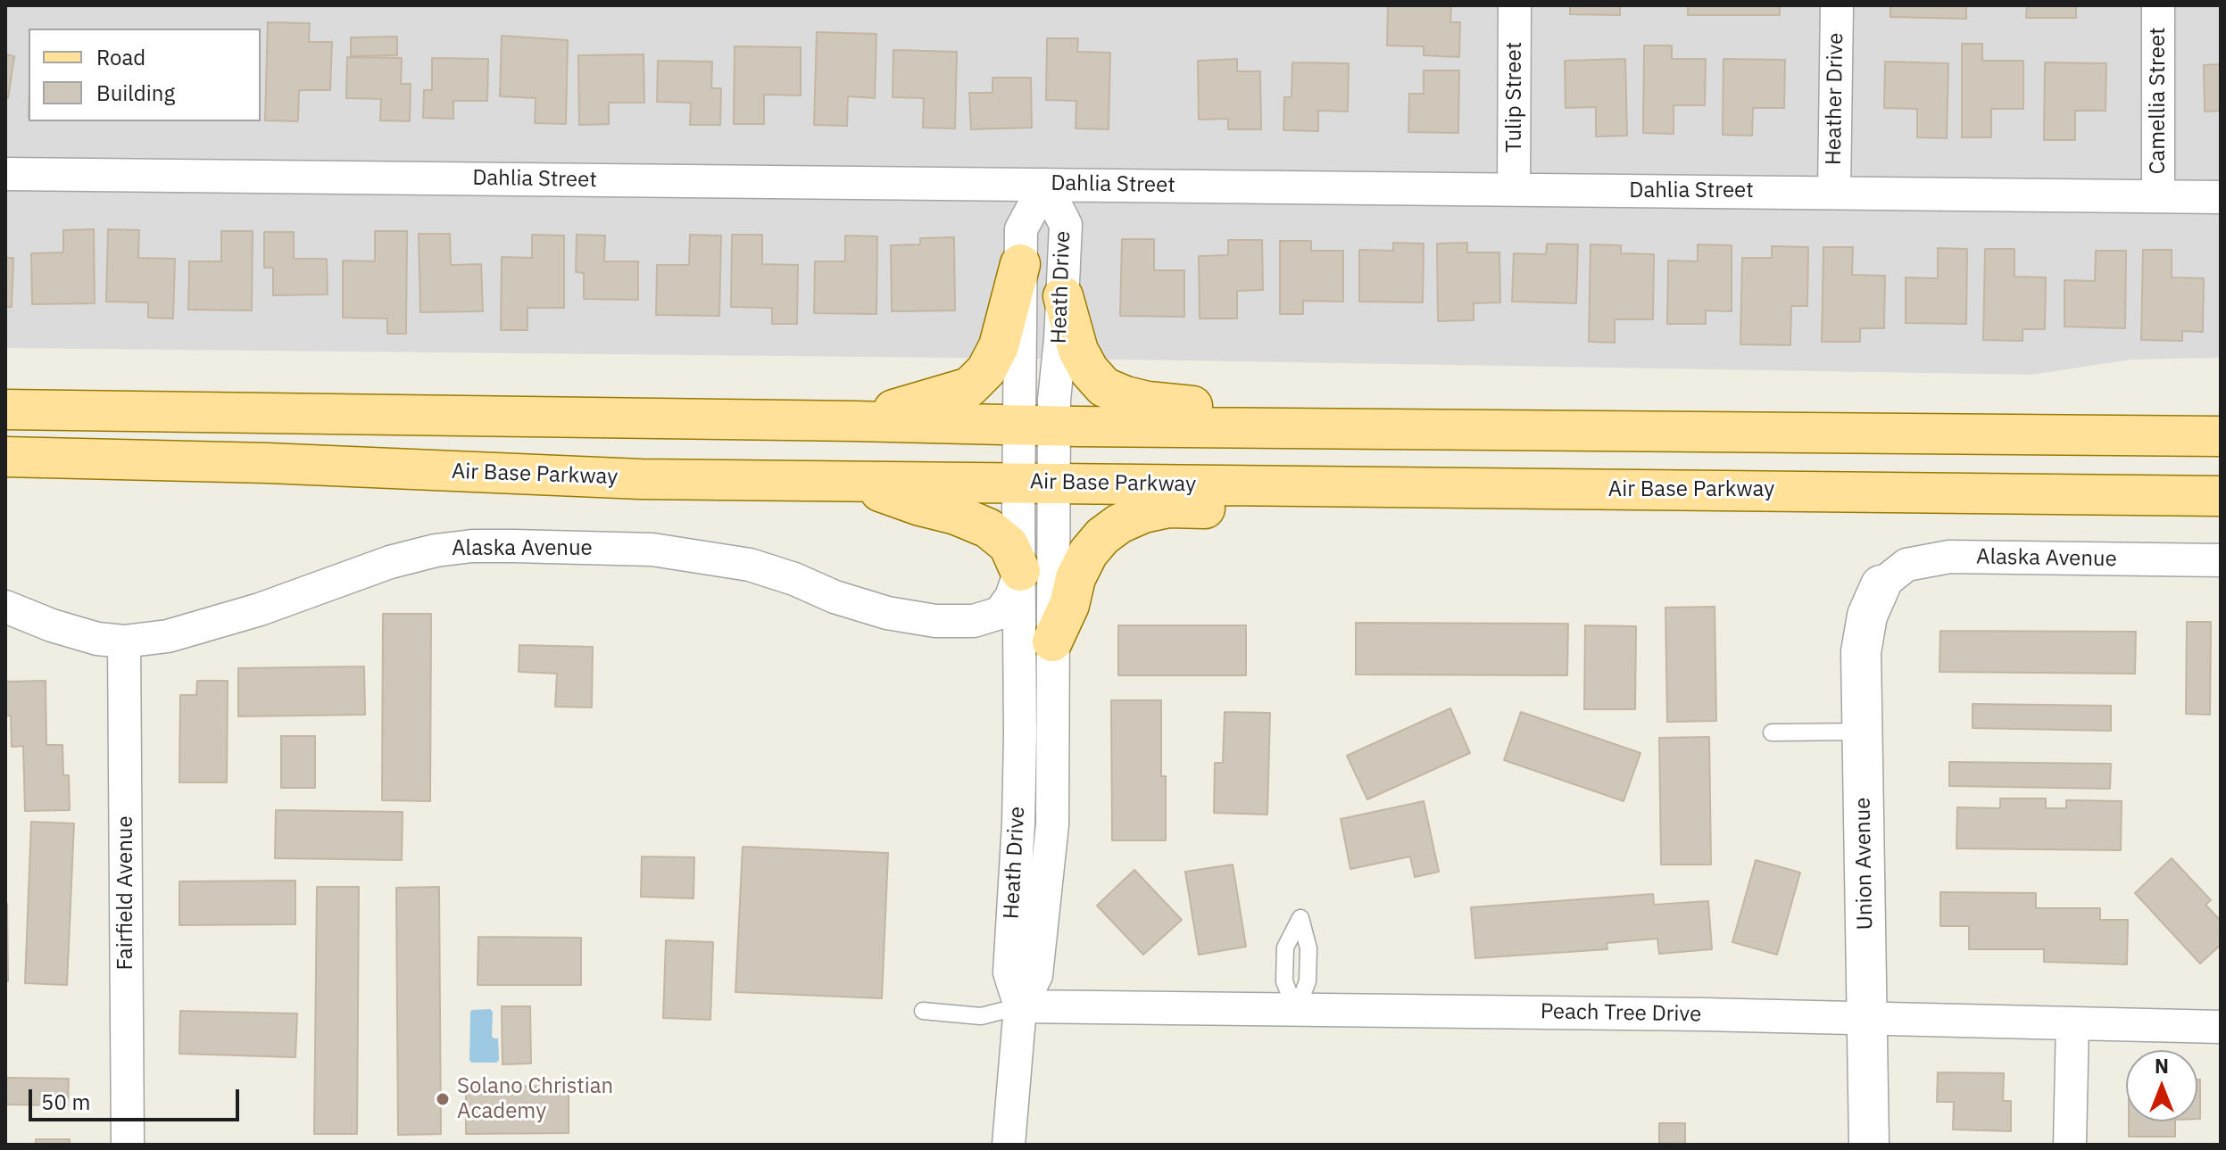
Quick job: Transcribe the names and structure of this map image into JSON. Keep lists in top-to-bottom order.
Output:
{
  "streets": {
    "main road": ["Air Base Parkway"],
    "street": [
      "Tulip Street",
      "Heather Drive",
      "Camellia Street",
      "Dahlia Street",
      "Heath Drive",
      "Alaska Avenue",
      "Union Avenue",
      "Fairfield Avenue",
      "Peach Tree Drive"
    ]
  },
  "crossings": [
    ["Tulip Street", "Dahlia Street"],
    ["Heather Drive", "Dahlia Street"],
    ["Camellia Street", "Dahlia Street"],
    ["Dahlia Street", "Heath Drive"],
    ["Heath Drive", "Air Base Parkway"],
    ["Heath Drive", "Alaska Avenue"],
    ["Heath Drive", "Peach Tree Drive"],
    ["Alaska Avenue", "Union Avenue"],
    ["Alaska Avenue", "Fairfield Avenue"],
    ["Union Avenue", "Peach Tree Drive"]
  ],
  "places": ["Solano Christian Academy"],
  "legend": ["Road", "Building"],
  "scale_bar": "50 m",
  "north": "top"
}
